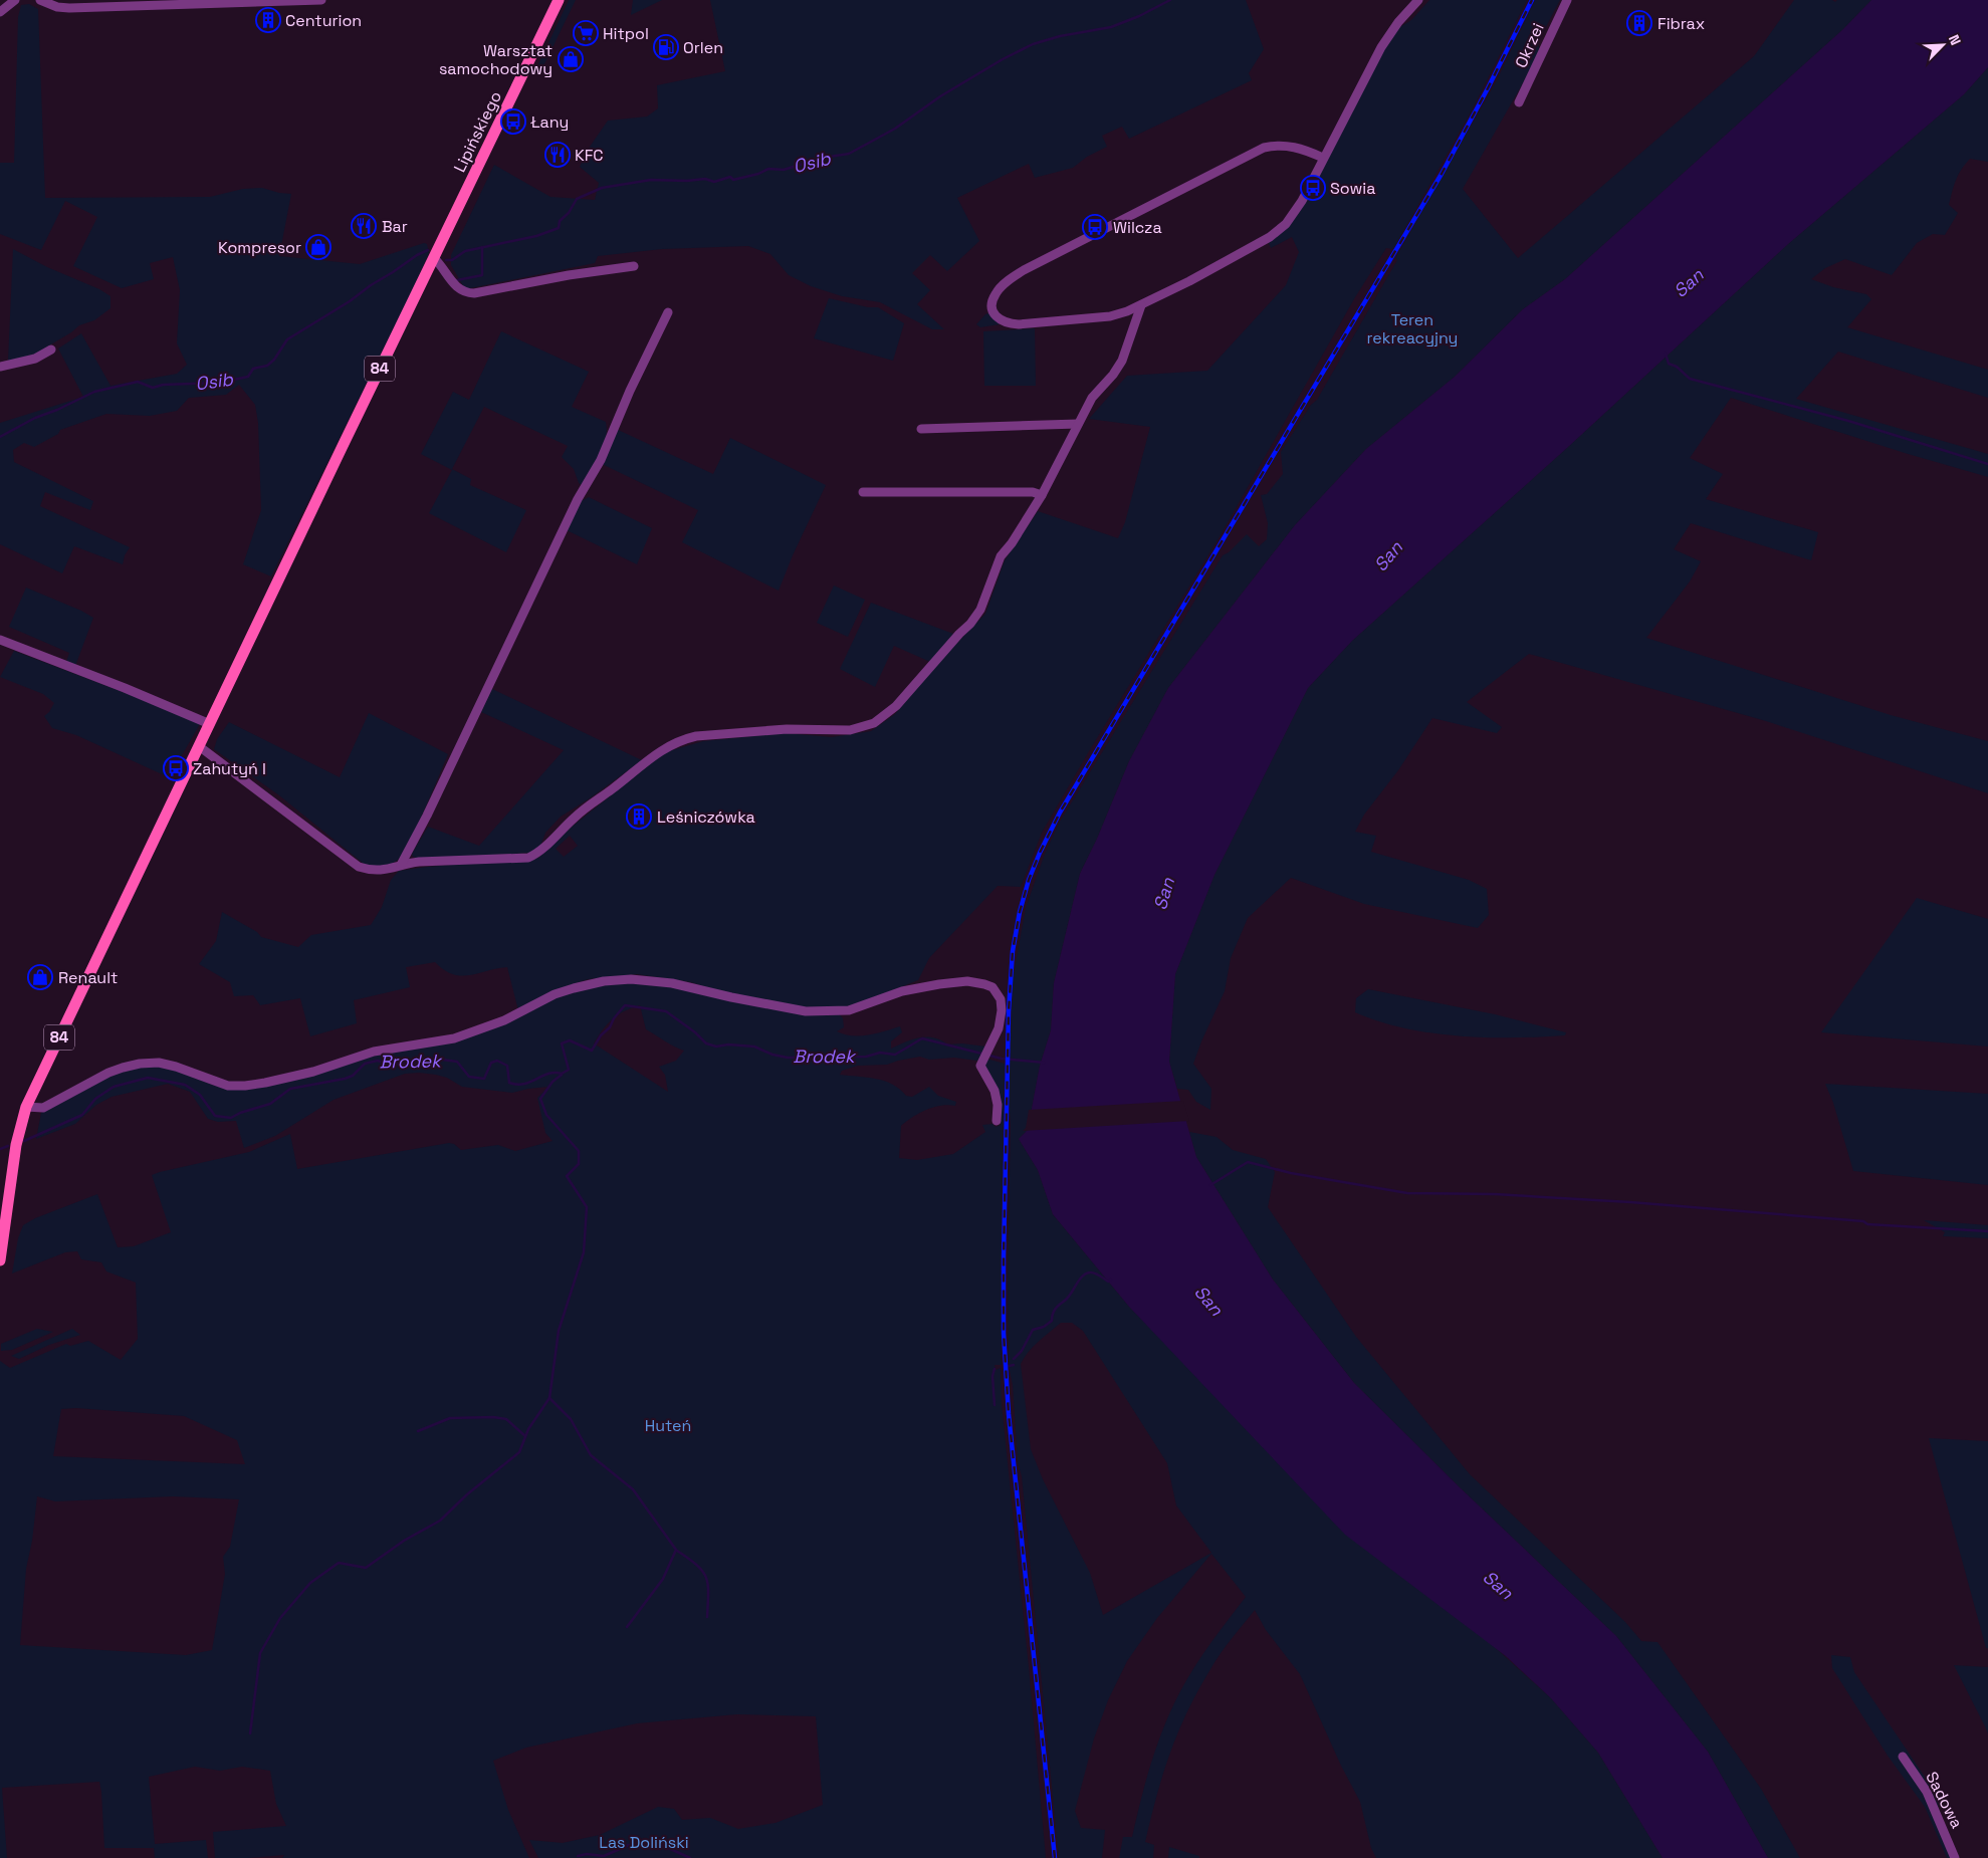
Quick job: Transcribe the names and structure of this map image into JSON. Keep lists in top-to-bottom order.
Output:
{
  "streets": {
    "main road": ["Lipińskiego", "84"],
    "street": ["Okrzei", "Sadowa"]
  },
  "crossings": [
    ["Lipińskiego", "84"]
  ],
  "water": ["Osib", "San", "Brodek"],
  "parks": ["Teren rekreacyjny", "Huteń", "Las Doliński"],
  "places": {
    "building": ["Centurion", "Fibrax", "Leśniczówka"],
    "supermarket": ["Hitpol"],
    "fuel station": ["Orlen"],
    "shop": ["Warsztat samochodowy", "Kompresor", "Renault"],
    "bus stop": [
      "Łany",
      "Sowia",
      "Wilcza",
      "Zahutyń I"
    ],
    "restaurant": ["KFC", "Bar"]
  },
  "north": "top right"
}
